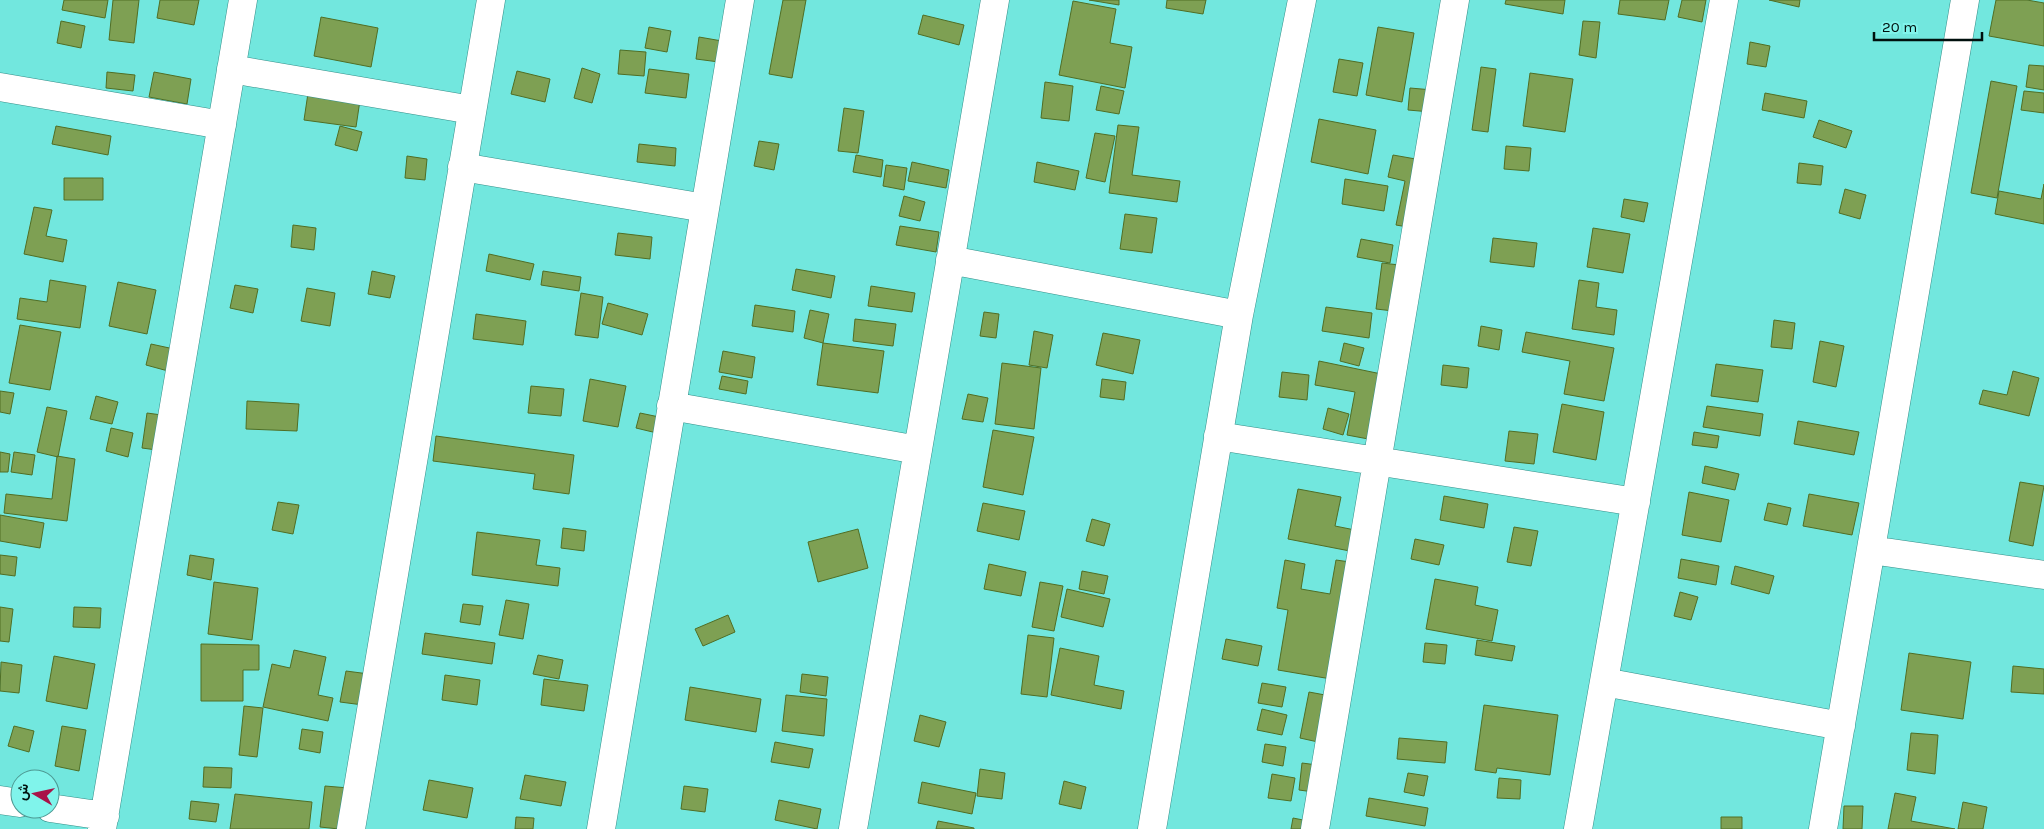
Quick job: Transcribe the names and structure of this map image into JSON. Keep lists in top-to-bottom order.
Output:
{
  "scale_bar": "20 m",
  "north": "left"
}
